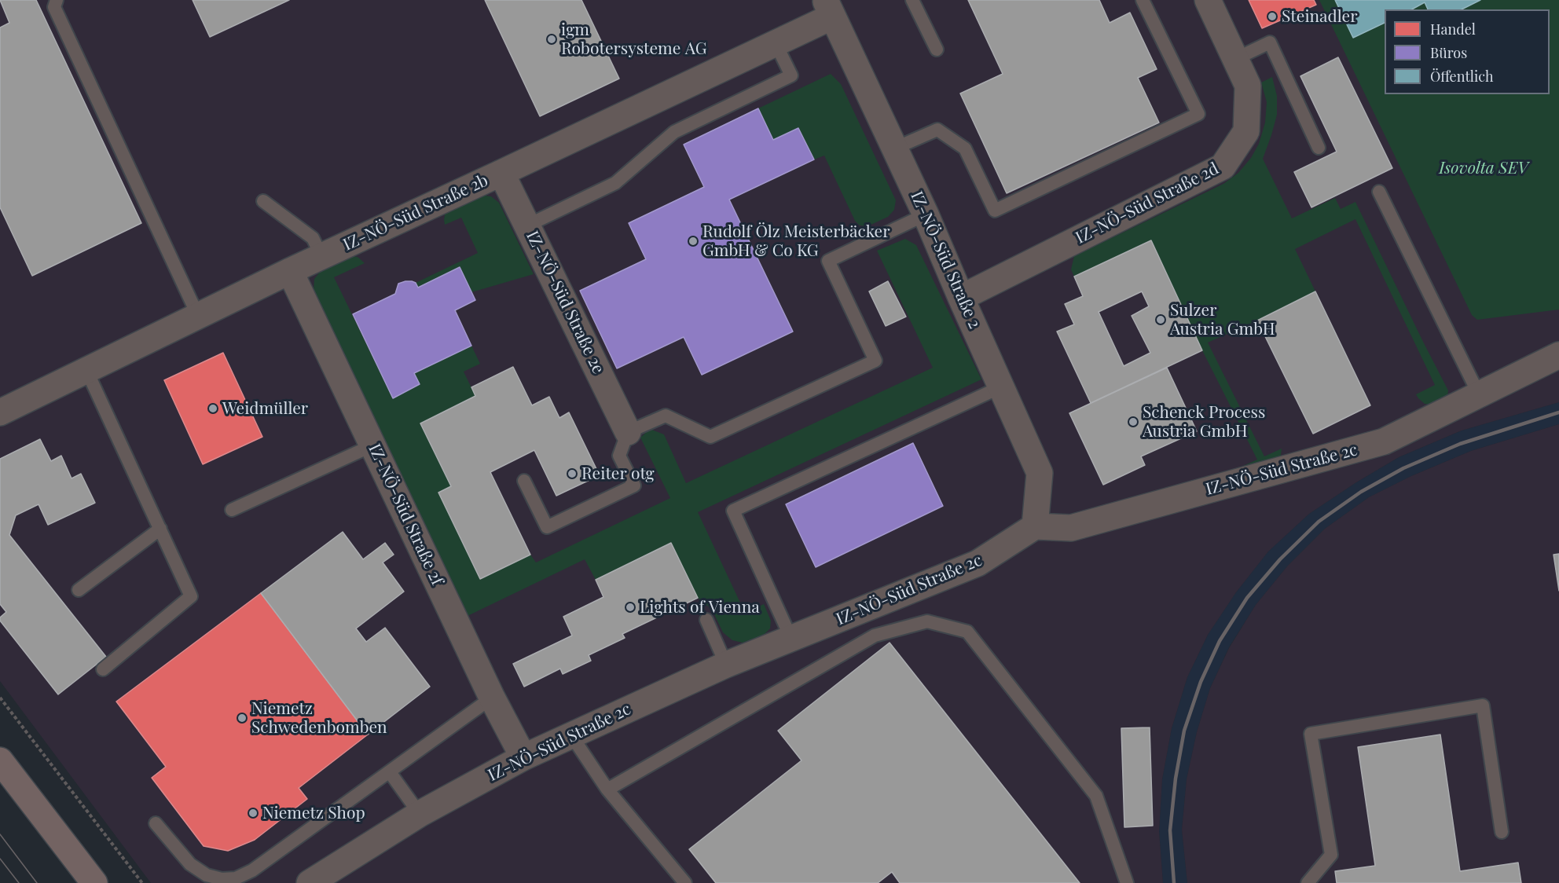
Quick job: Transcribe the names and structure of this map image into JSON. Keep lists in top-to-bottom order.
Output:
{
  "streets": {
    "street": [
      "IZ-NÖ-Süd Straße 2d",
      "IZ-NÖ-Süd Straße 2b",
      "IZ-NÖ-Süd Straße 2",
      "IZ-NÖ-Süd Straße 2e",
      "IZ-NÖ-Süd Straße 2c",
      "IZ-NÖ-Süd Straße 2f"
    ]
  },
  "crossings": [
    ["IZ-NÖ-Süd Straße 2d", "IZ-NÖ-Süd Straße 2"],
    ["IZ-NÖ-Süd Straße 2b", "IZ-NÖ-Süd Straße 2"],
    ["IZ-NÖ-Süd Straße 2b", "IZ-NÖ-Süd Straße 2e"],
    ["IZ-NÖ-Süd Straße 2b", "IZ-NÖ-Süd Straße 2f"],
    ["IZ-NÖ-Süd Straße 2", "IZ-NÖ-Süd Straße 2c"],
    ["IZ-NÖ-Süd Straße 2c", "IZ-NÖ-Süd Straße 2f"]
  ],
  "parks": ["Isovolta SEV"],
  "places": [
    "Steinadler",
    "igm Robotersysteme AG",
    "Rudolf Ölz Meisterbäcker GmbH & Co KG",
    "Sulzer Austria GmbH",
    "Weidmüller",
    "Schenck Process Austria GmbH",
    "Reiter otg",
    "Lights of Vienna",
    "Niemetz Schwedenbomben",
    "Niemetz Shop"
  ],
  "legend": ["Handel", "Büros", "Öffentlich"]
}
